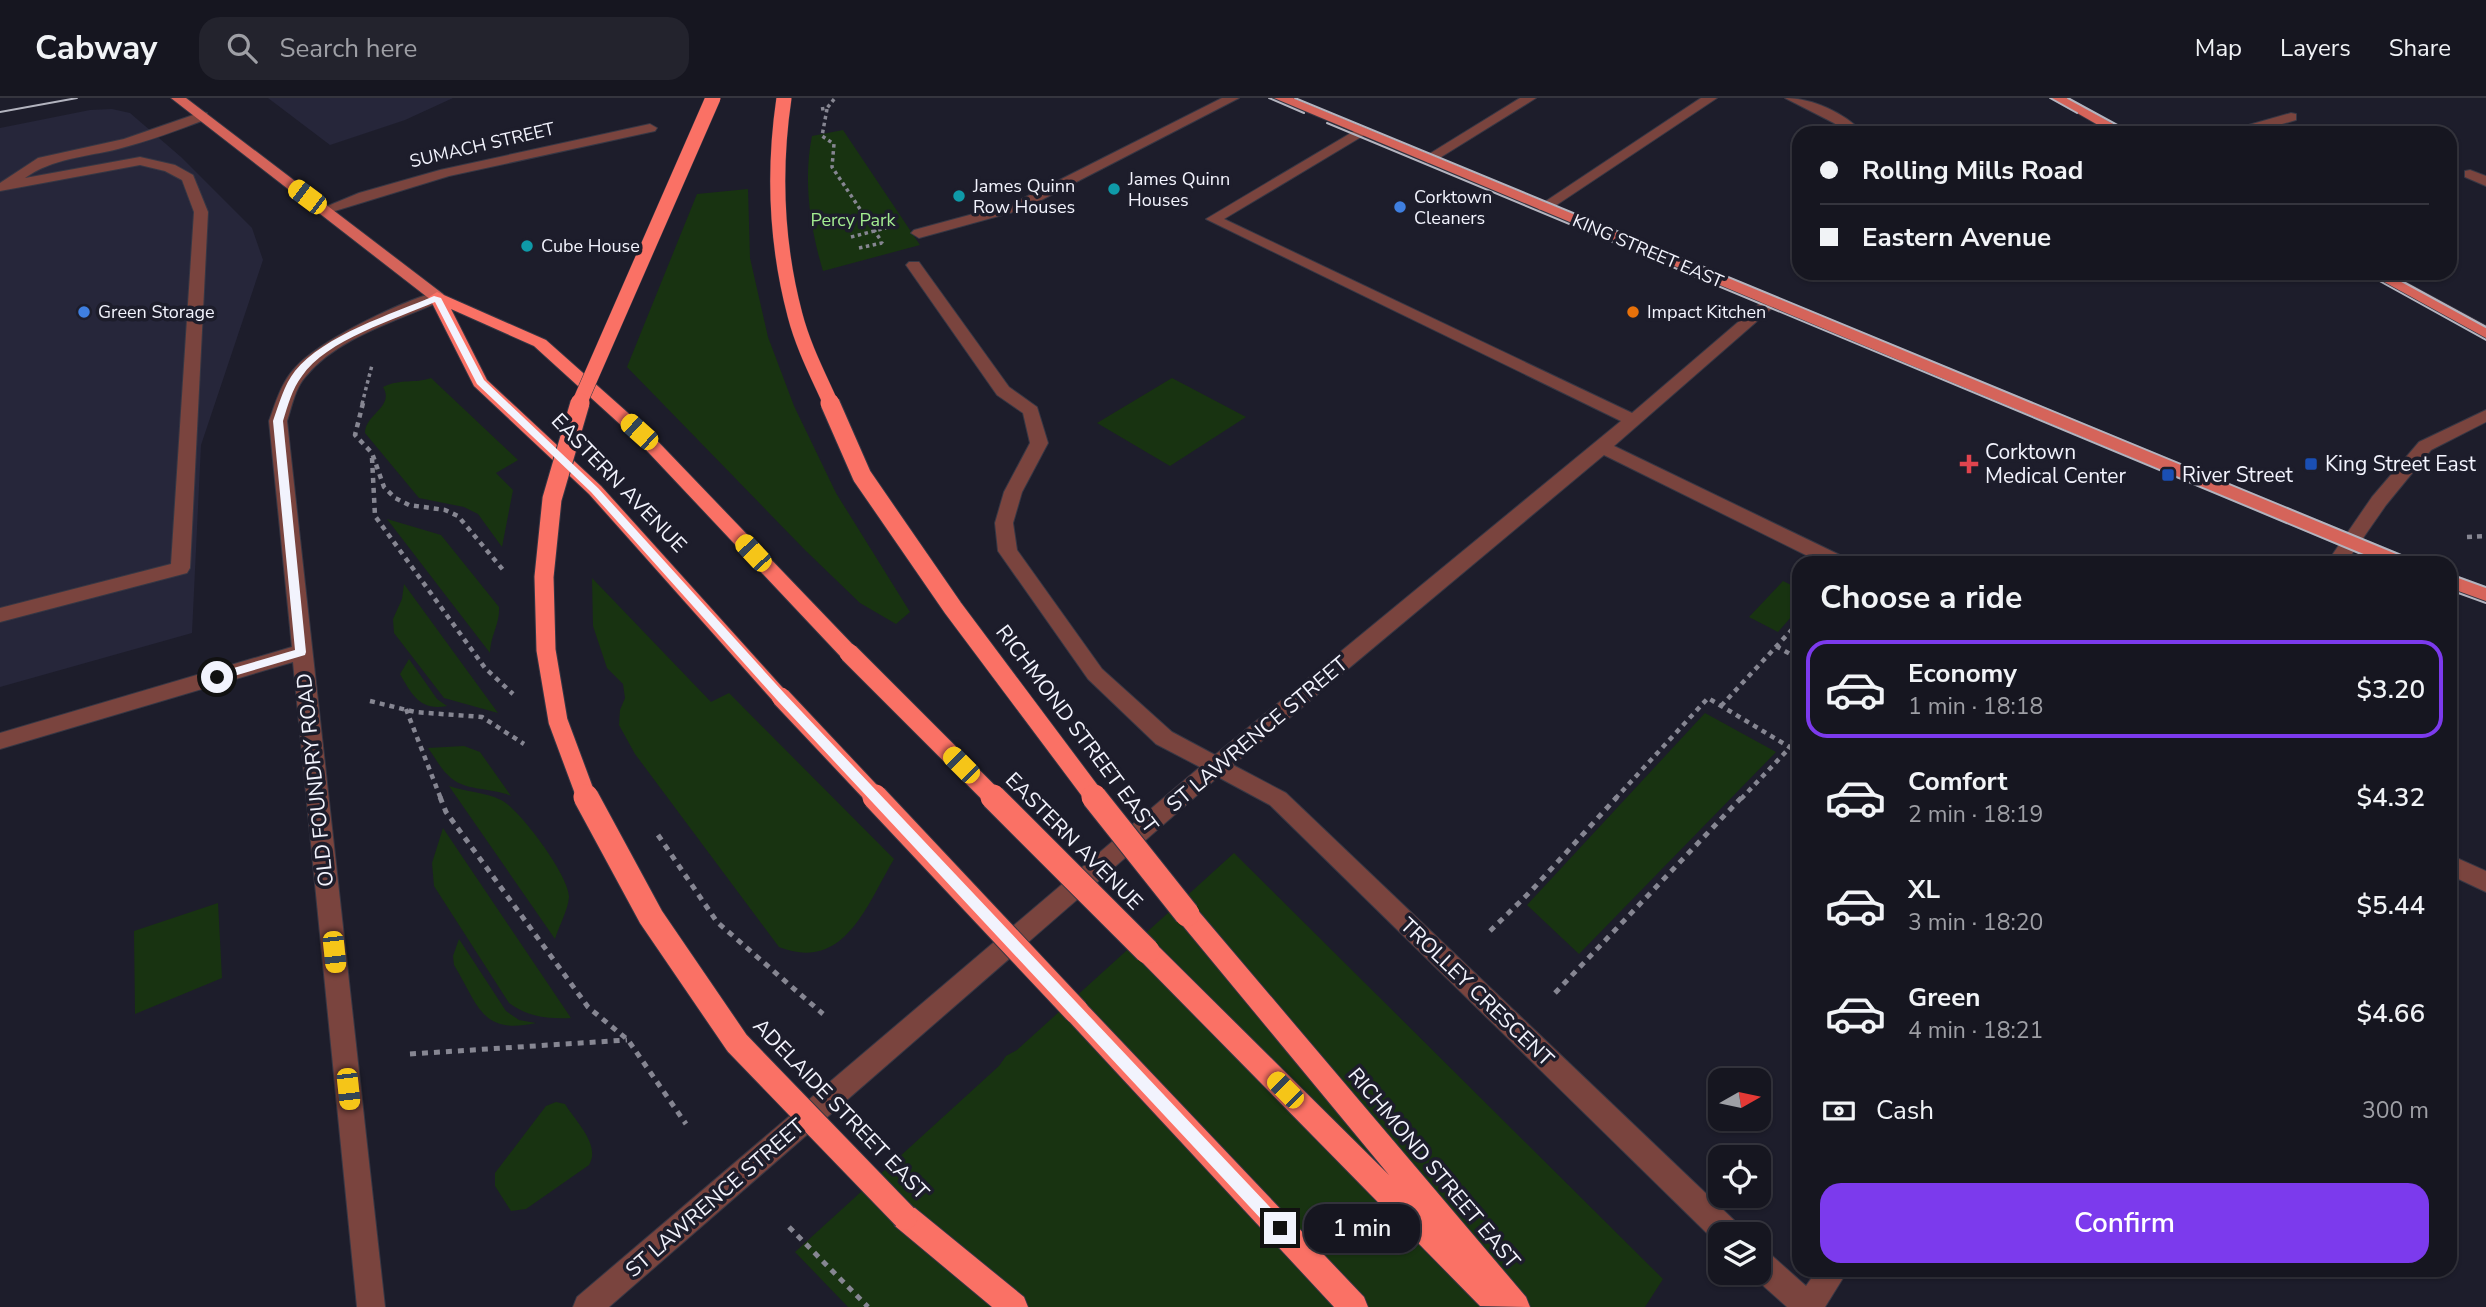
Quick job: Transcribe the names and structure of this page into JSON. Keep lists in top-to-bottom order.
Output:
{
  "streets": {
    "highway": ["EASTERN AVENUE", "RICHMOND STREET EAST", "ADELAIDE STREET EAST"],
    "main road": ["KING STREET EAST"],
    "street": [
      "SUMACH STREET",
      "ST LAWRENCE STREET",
      "OLD FOUNDRY ROAD",
      "TROLLEY CRESCENT"
    ]
  },
  "crossings": [
    ["SUMACH STREET", "EASTERN AVENUE"],
    ["KING STREET EAST", "ST LAWRENCE STREET"],
    ["EASTERN AVENUE", "OLD FOUNDRY ROAD"],
    ["ST LAWRENCE STREET", "TROLLEY CRESCENT"]
  ],
  "parks": ["Percy Park"],
  "places": {
    "other": [
      "James Quinn Houses",
      "James Quinn Row Houses",
      "Corktown Cleaners",
      "Cube House",
      "Green Storage",
      "Impact Kitchen"
    ],
    "health": ["Corktown Medical Center"],
    "transit": ["King Street East", "River Street"]
  },
  "north": "right",
  "page": {
    "header": "Cabway",
    "search": "Search here",
    "nav": ["Map", "Layers", "Share"],
    "banner": ["Rolling Mills Road", "Eastern Avenue"],
    "heading": "Choose a ride",
    "list": [
      {
        "name": "Economy",
        "note": "1 min · 18:18",
        "value": "$3.20"
      },
      {
        "name": "Comfort",
        "note": "2 min · 18:19",
        "value": "$4.32"
      },
      {
        "name": "XL",
        "note": "3 min · 18:20",
        "value": "$5.44"
      },
      {
        "name": "Green",
        "note": "4 min · 18:21",
        "value": "$4.66"
      }
    ],
    "pay": ["Cash", "300 m"],
    "buttons": "Confirm",
    "bubble": "1 min"
  }
}
